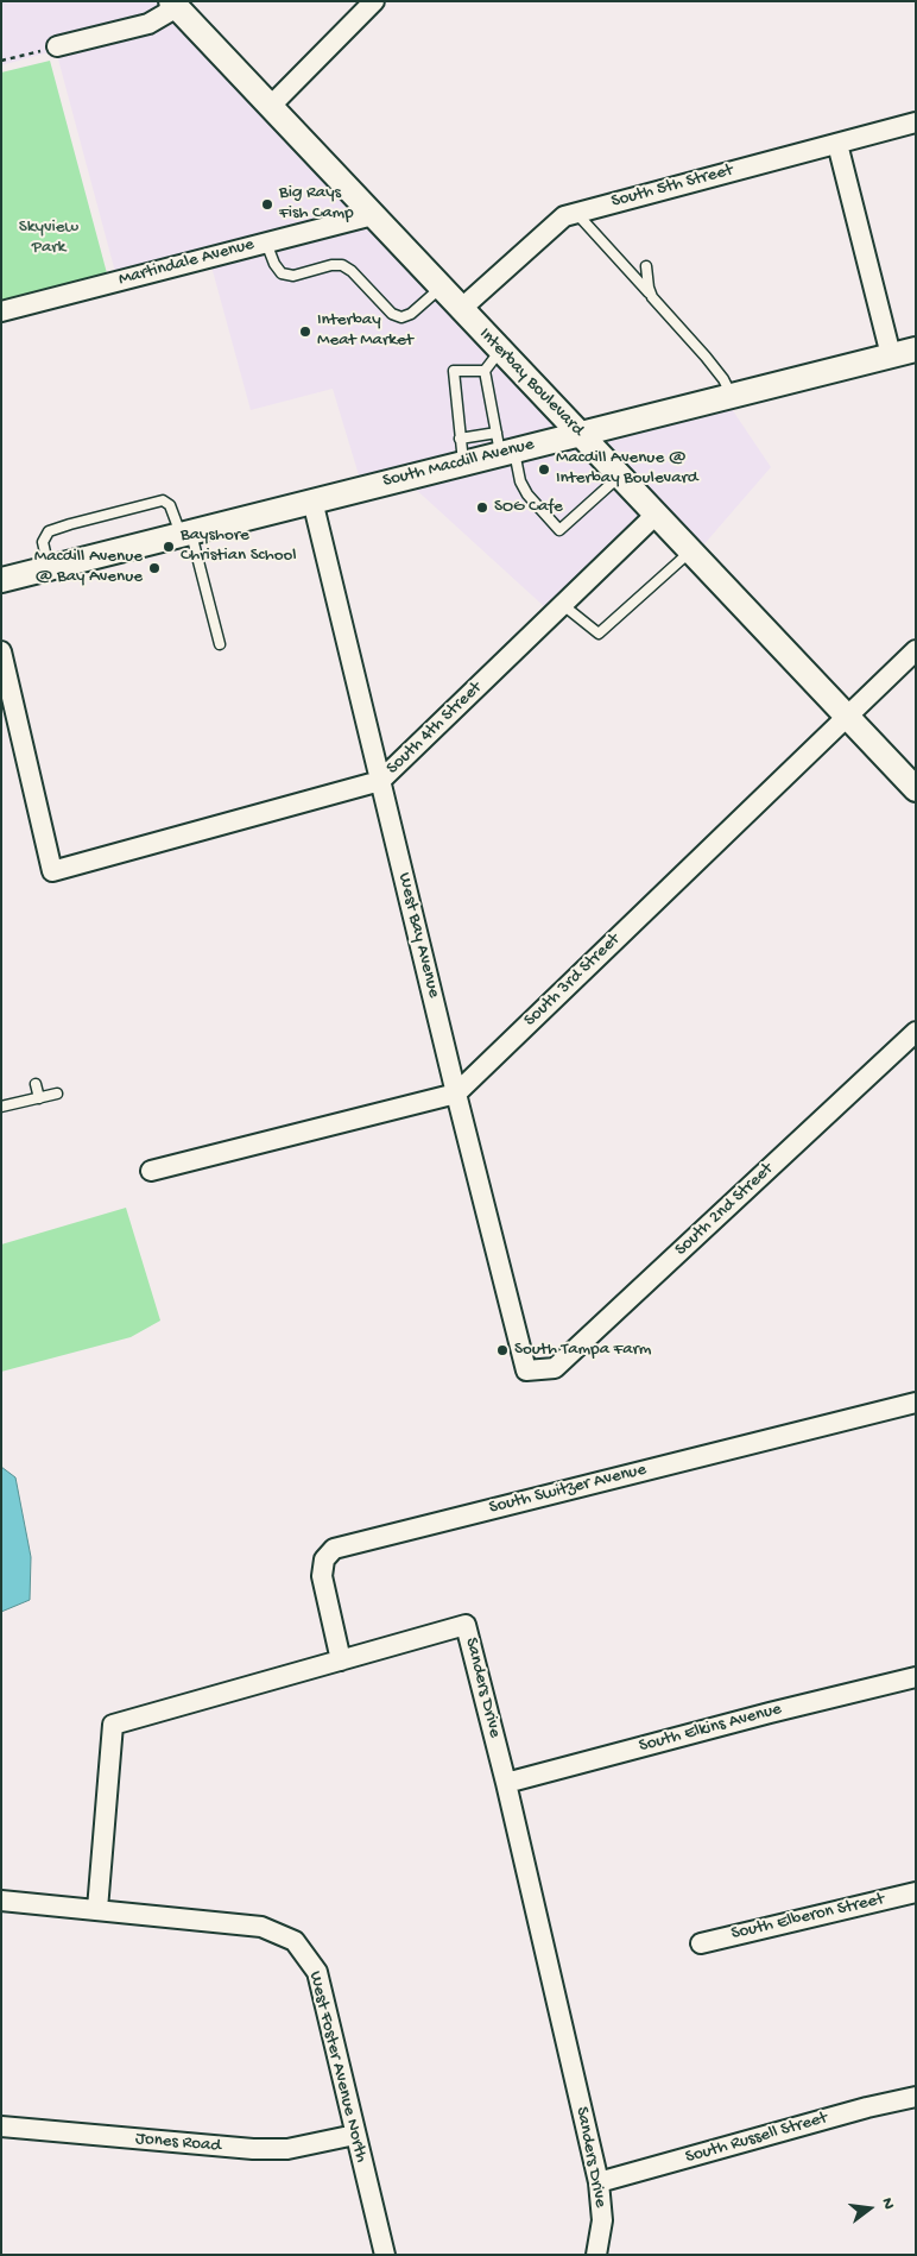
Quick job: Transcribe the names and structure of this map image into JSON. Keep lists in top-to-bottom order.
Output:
{
  "streets": {
    "street": [
      "South 5th Street",
      "Martindale Avenue",
      "Interbay Boulevard",
      "South Macdill Avenue",
      "South 4th Street",
      "West Bay Avenue",
      "South 3rd Street",
      "South 2nd Street",
      "South Switzer Avenue",
      "Sanders Drive",
      "South Elkins Avenue",
      "South Elberon Street",
      "West Foster Avenue North",
      "South Russell Street",
      "Jones Road"
    ]
  },
  "crossings": [
    ["South 5th Street", "Interbay Boulevard"],
    ["Martindale Avenue", "Interbay Boulevard"],
    ["Interbay Boulevard", "South Macdill Avenue"],
    ["Interbay Boulevard", "South 4th Street"],
    ["Interbay Boulevard", "South 3rd Street"],
    ["South Macdill Avenue", "West Bay Avenue"],
    ["South 4th Street", "West Bay Avenue"],
    ["West Bay Avenue", "South 3rd Street"],
    ["West Bay Avenue", "South 2nd Street"],
    ["South Switzer Avenue", "Sanders Drive"],
    ["Sanders Drive", "South Elkins Avenue"],
    ["Sanders Drive", "West Foster Avenue North"],
    ["Sanders Drive", "South Russell Street"],
    ["West Foster Avenue North", "Jones Road"]
  ],
  "parks": ["Skyview Park"],
  "places": [
    "Big Rays Fish Camp",
    "Interbay Meat Market",
    "Macdill Avenue @ Interbay Boulevard",
    "SOG Cafe",
    "Bayshore Christian School",
    "Macdill Avenue @ Bay Avenue",
    "South Tampa Farm"
  ],
  "north": "right"
}
